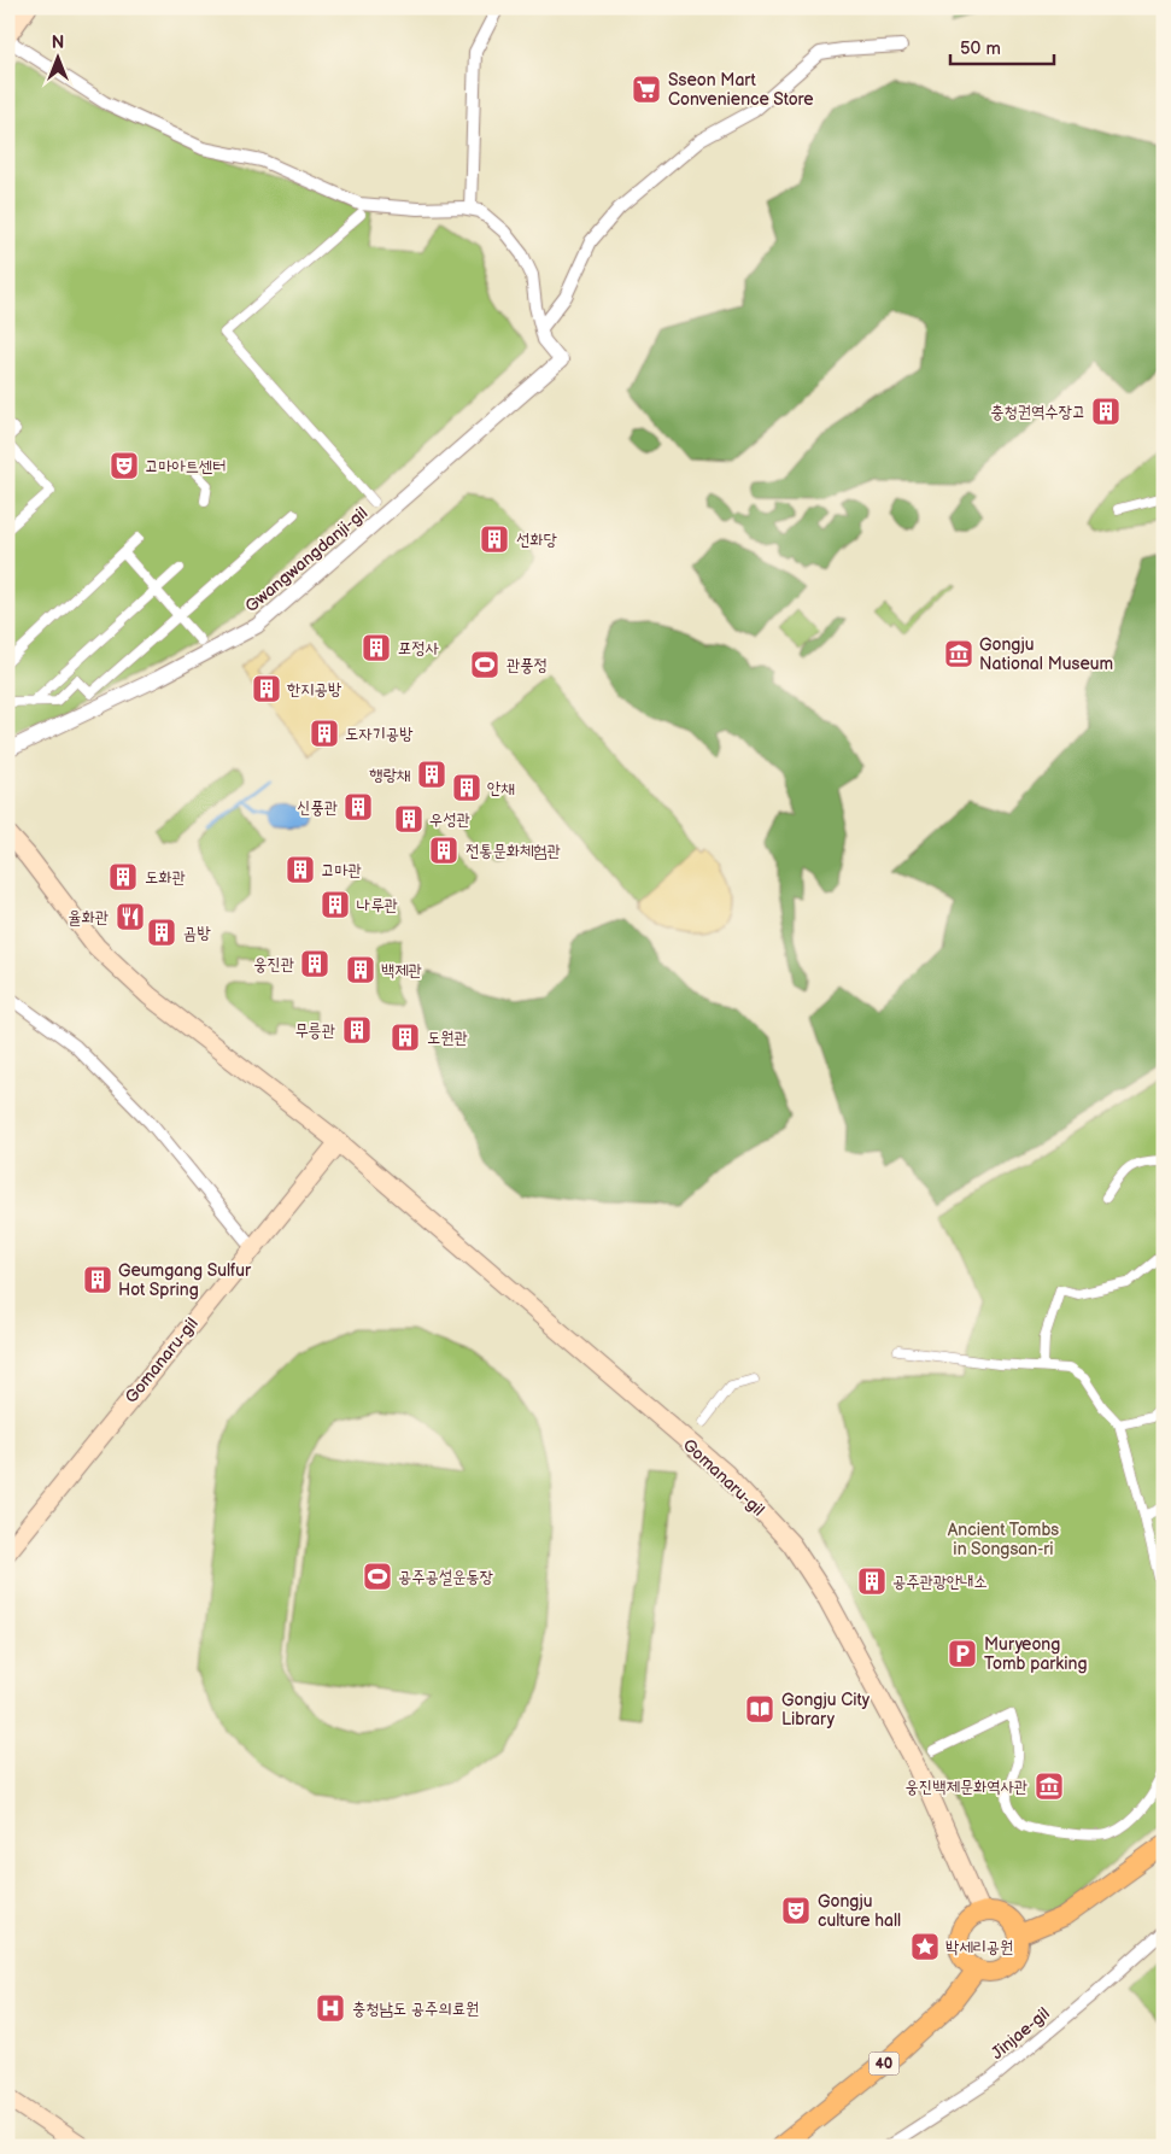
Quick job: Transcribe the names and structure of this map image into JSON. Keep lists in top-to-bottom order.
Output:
{
  "streets": {
    "main road": ["Gomanaru-gil", "40"],
    "street": ["Gwangwangdanji-gil", "Jinjae-gil"]
  },
  "crossings": [
    ["Gomanaru-gil", "40"]
  ],
  "parks": ["Ancient Tombs in Songsan-ri"],
  "places": {
    "supermarket": ["Sseon Mart Convenience Store"],
    "building": [
      "충청권역수장고",
      "선화당",
      "포정사",
      "한지공방",
      "도자기공방",
      "행랑채",
      "안채",
      "신풍관",
      "우성관",
      "전통문화체험관",
      "고마관",
      "도화관",
      "나루관",
      "곰방",
      "웅진관",
      "백제관",
      "무릉관",
      "도원관",
      "Geumgang Sulfur Hot Spring",
      "공주관광안내소"
    ],
    "theatre": ["고마아트센터", "Gongju culture hall"],
    "museum": ["Gongju National Museum", "웅진백제문화역사관"],
    "sports": ["관풍정", "공주공설운동장"],
    "restaurant": ["율화관"],
    "parking": ["Muryeong Tomb parking"],
    "library": ["Gongju City Library"],
    "place": ["박세리공원"],
    "hospital": ["충청남도 공주의료원"]
  },
  "scale_bar": "50 m",
  "north": "top"
}
